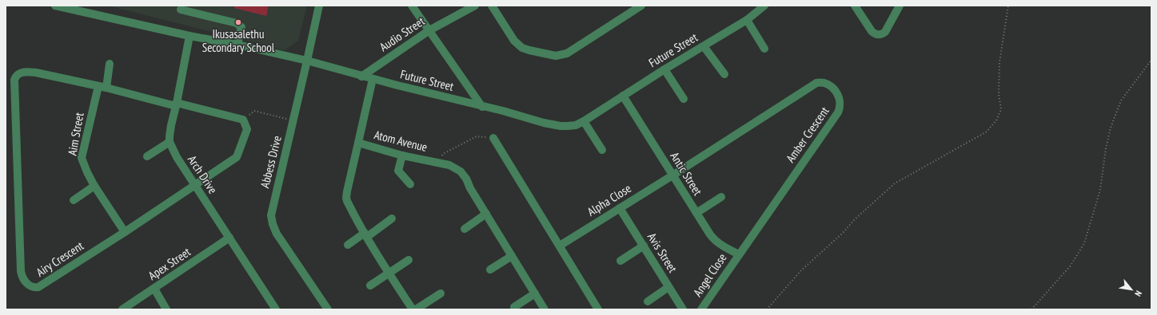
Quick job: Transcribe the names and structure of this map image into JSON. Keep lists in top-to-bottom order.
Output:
{
  "streets": {
    "street": [
      "Audio Street",
      "Future Street",
      "Aim Street",
      "Amber Crescent",
      "Atom Avenue",
      "Abbess Drive",
      "Antic Street",
      "Arch Drive",
      "Alpha Close",
      "Avis Street",
      "Airy Crescent",
      "Apex Street",
      "Angel Close"
    ]
  },
  "crossings": [
    ["Audio Street", "Future Street"],
    ["Future Street", "Abbess Drive"],
    ["Future Street", "Antic Street"],
    ["Future Street", "Arch Drive"],
    ["Aim Street", "Airy Crescent"],
    ["Amber Crescent", "Antic Street"],
    ["Amber Crescent", "Alpha Close"],
    ["Amber Crescent", "Angel Close"],
    ["Antic Street", "Alpha Close"],
    ["Antic Street", "Angel Close"],
    ["Arch Drive", "Airy Crescent"],
    ["Arch Drive", "Apex Street"],
    ["Alpha Close", "Avis Street"]
  ],
  "places": ["Ikusasalethu Secondary School"],
  "north": "bottom right"
}
